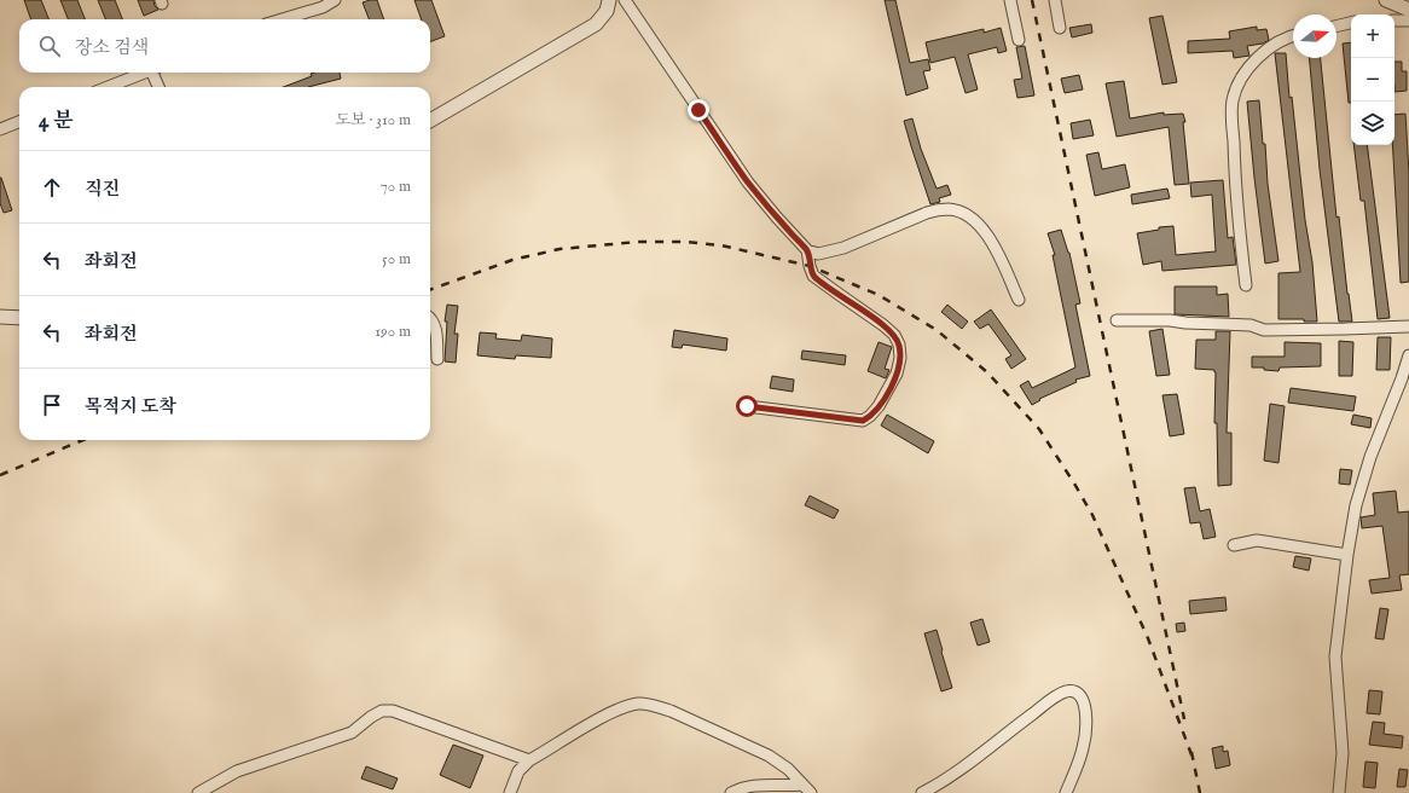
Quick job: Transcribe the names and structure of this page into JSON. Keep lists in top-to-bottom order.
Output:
{
  "north": "right",
  "page": {
    "map_buttons": ["+", "−"],
    "search": "장소 검색",
    "heading": ["4 분", "도보 · 310 m"],
    "list": [
      ["직진", "70 m"],
      ["좌회전", "50 m"],
      ["좌회전", "190 m"],
      "목적지 도착"
    ]
  }
}
